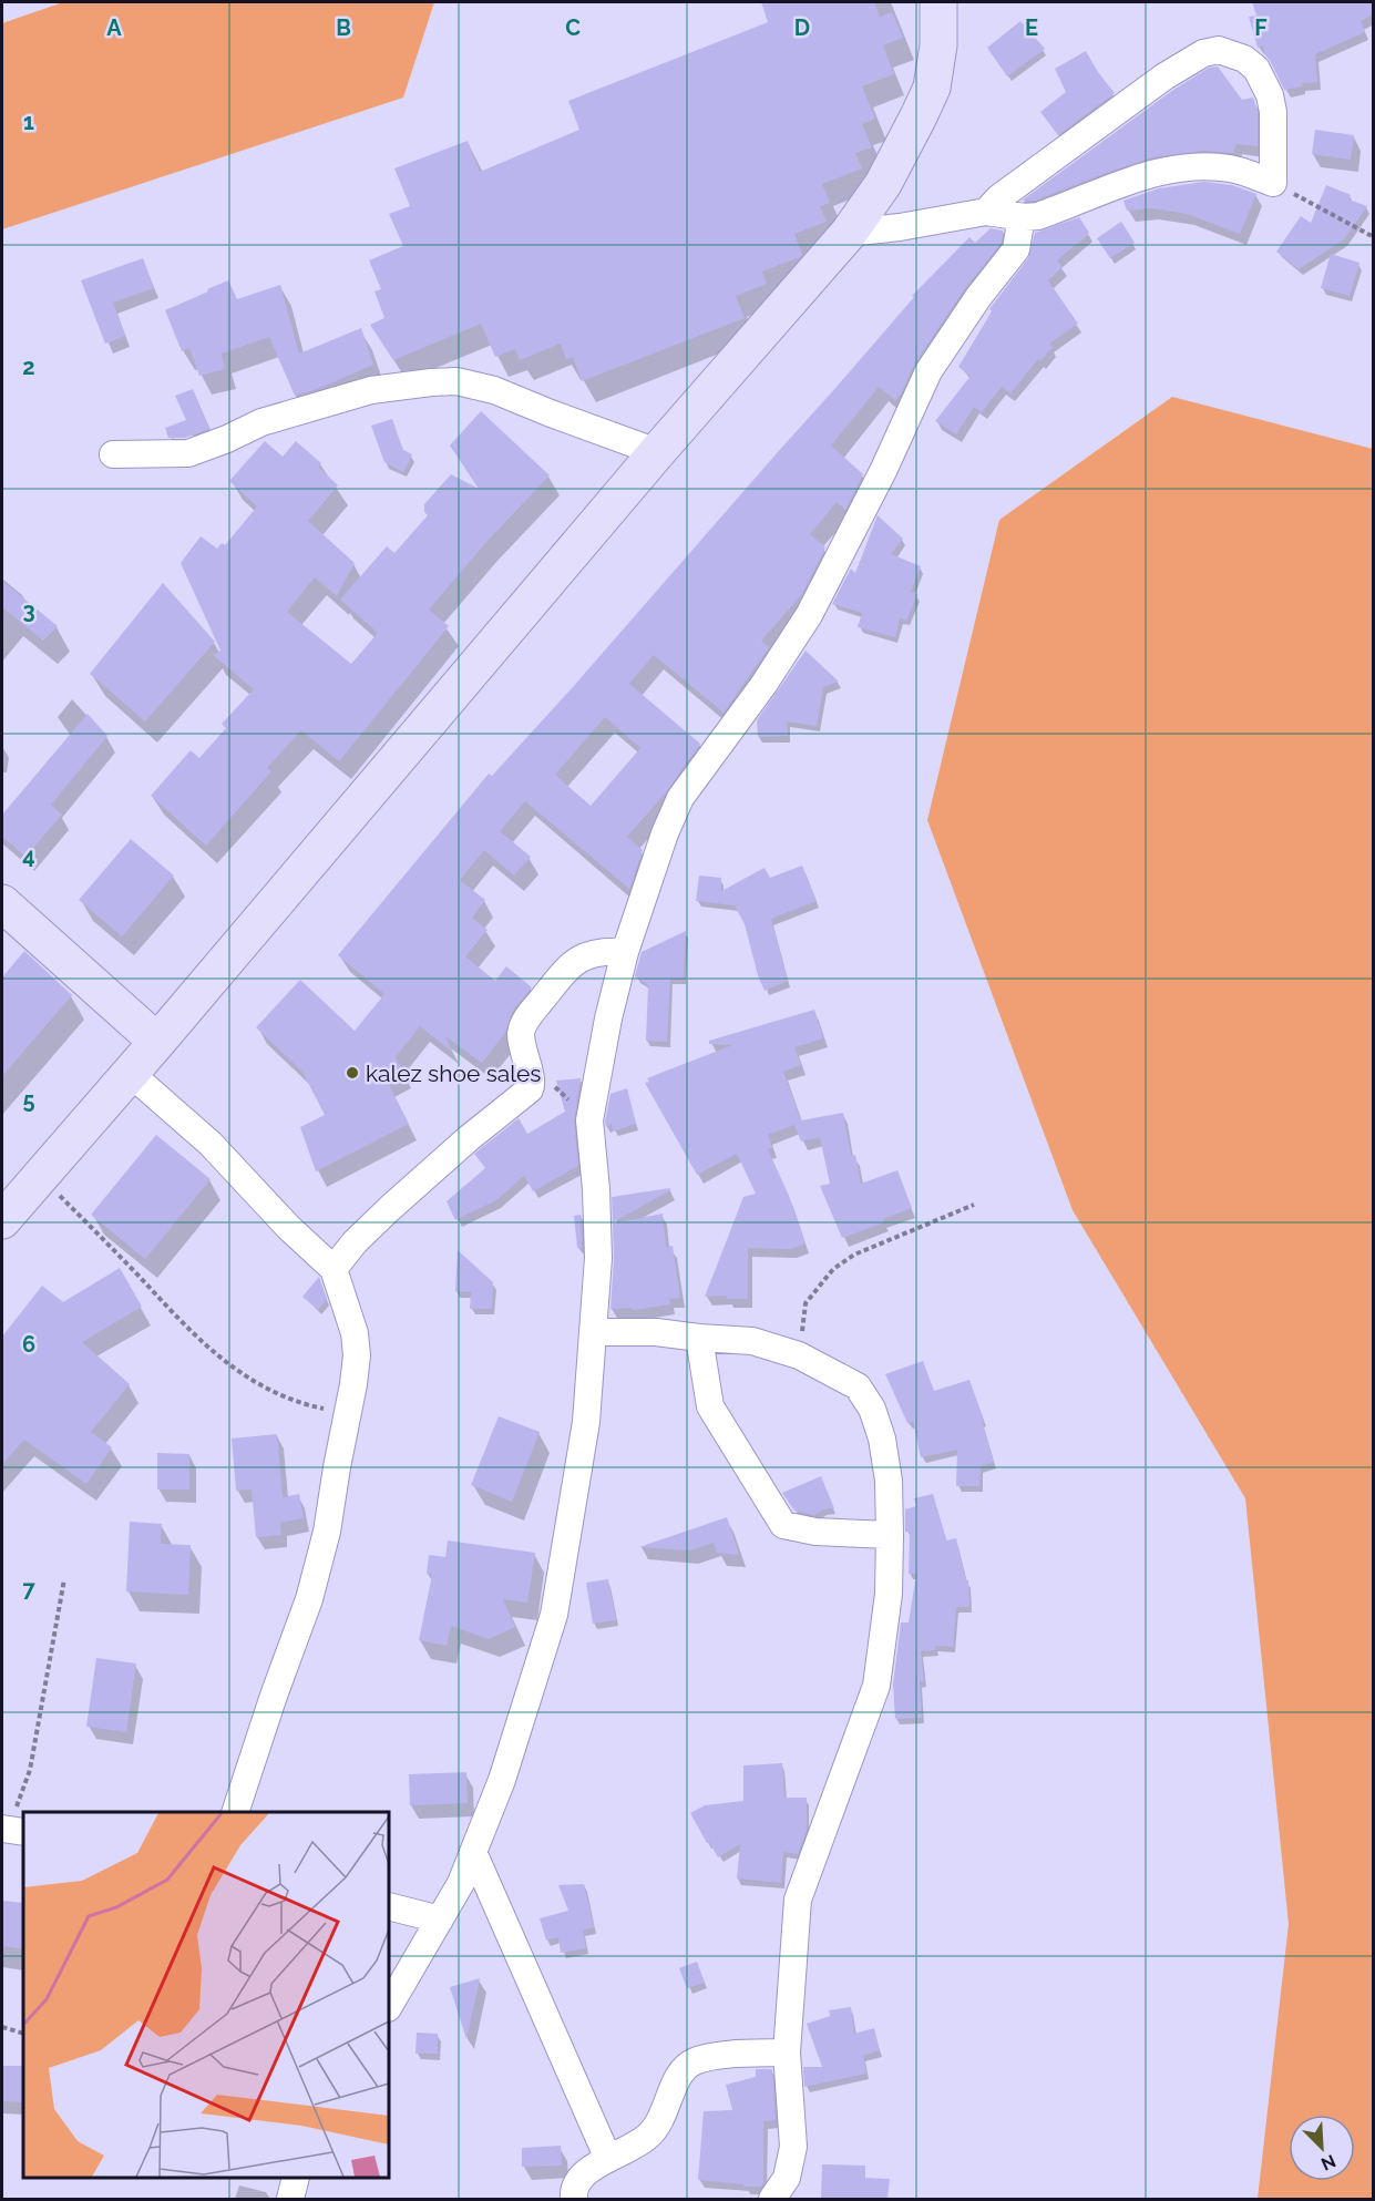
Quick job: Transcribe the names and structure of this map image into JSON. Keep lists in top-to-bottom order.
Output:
{
  "places": ["kalez shoe sales"],
  "north": "bottom right",
  "grid": {
    "columns": [
      "A",
      "B",
      "C",
      "D",
      "E",
      "F"
    ],
    "rows": [
      "1",
      "2",
      "3",
      "4",
      "5",
      "6",
      "7"
    ]
  }
}
